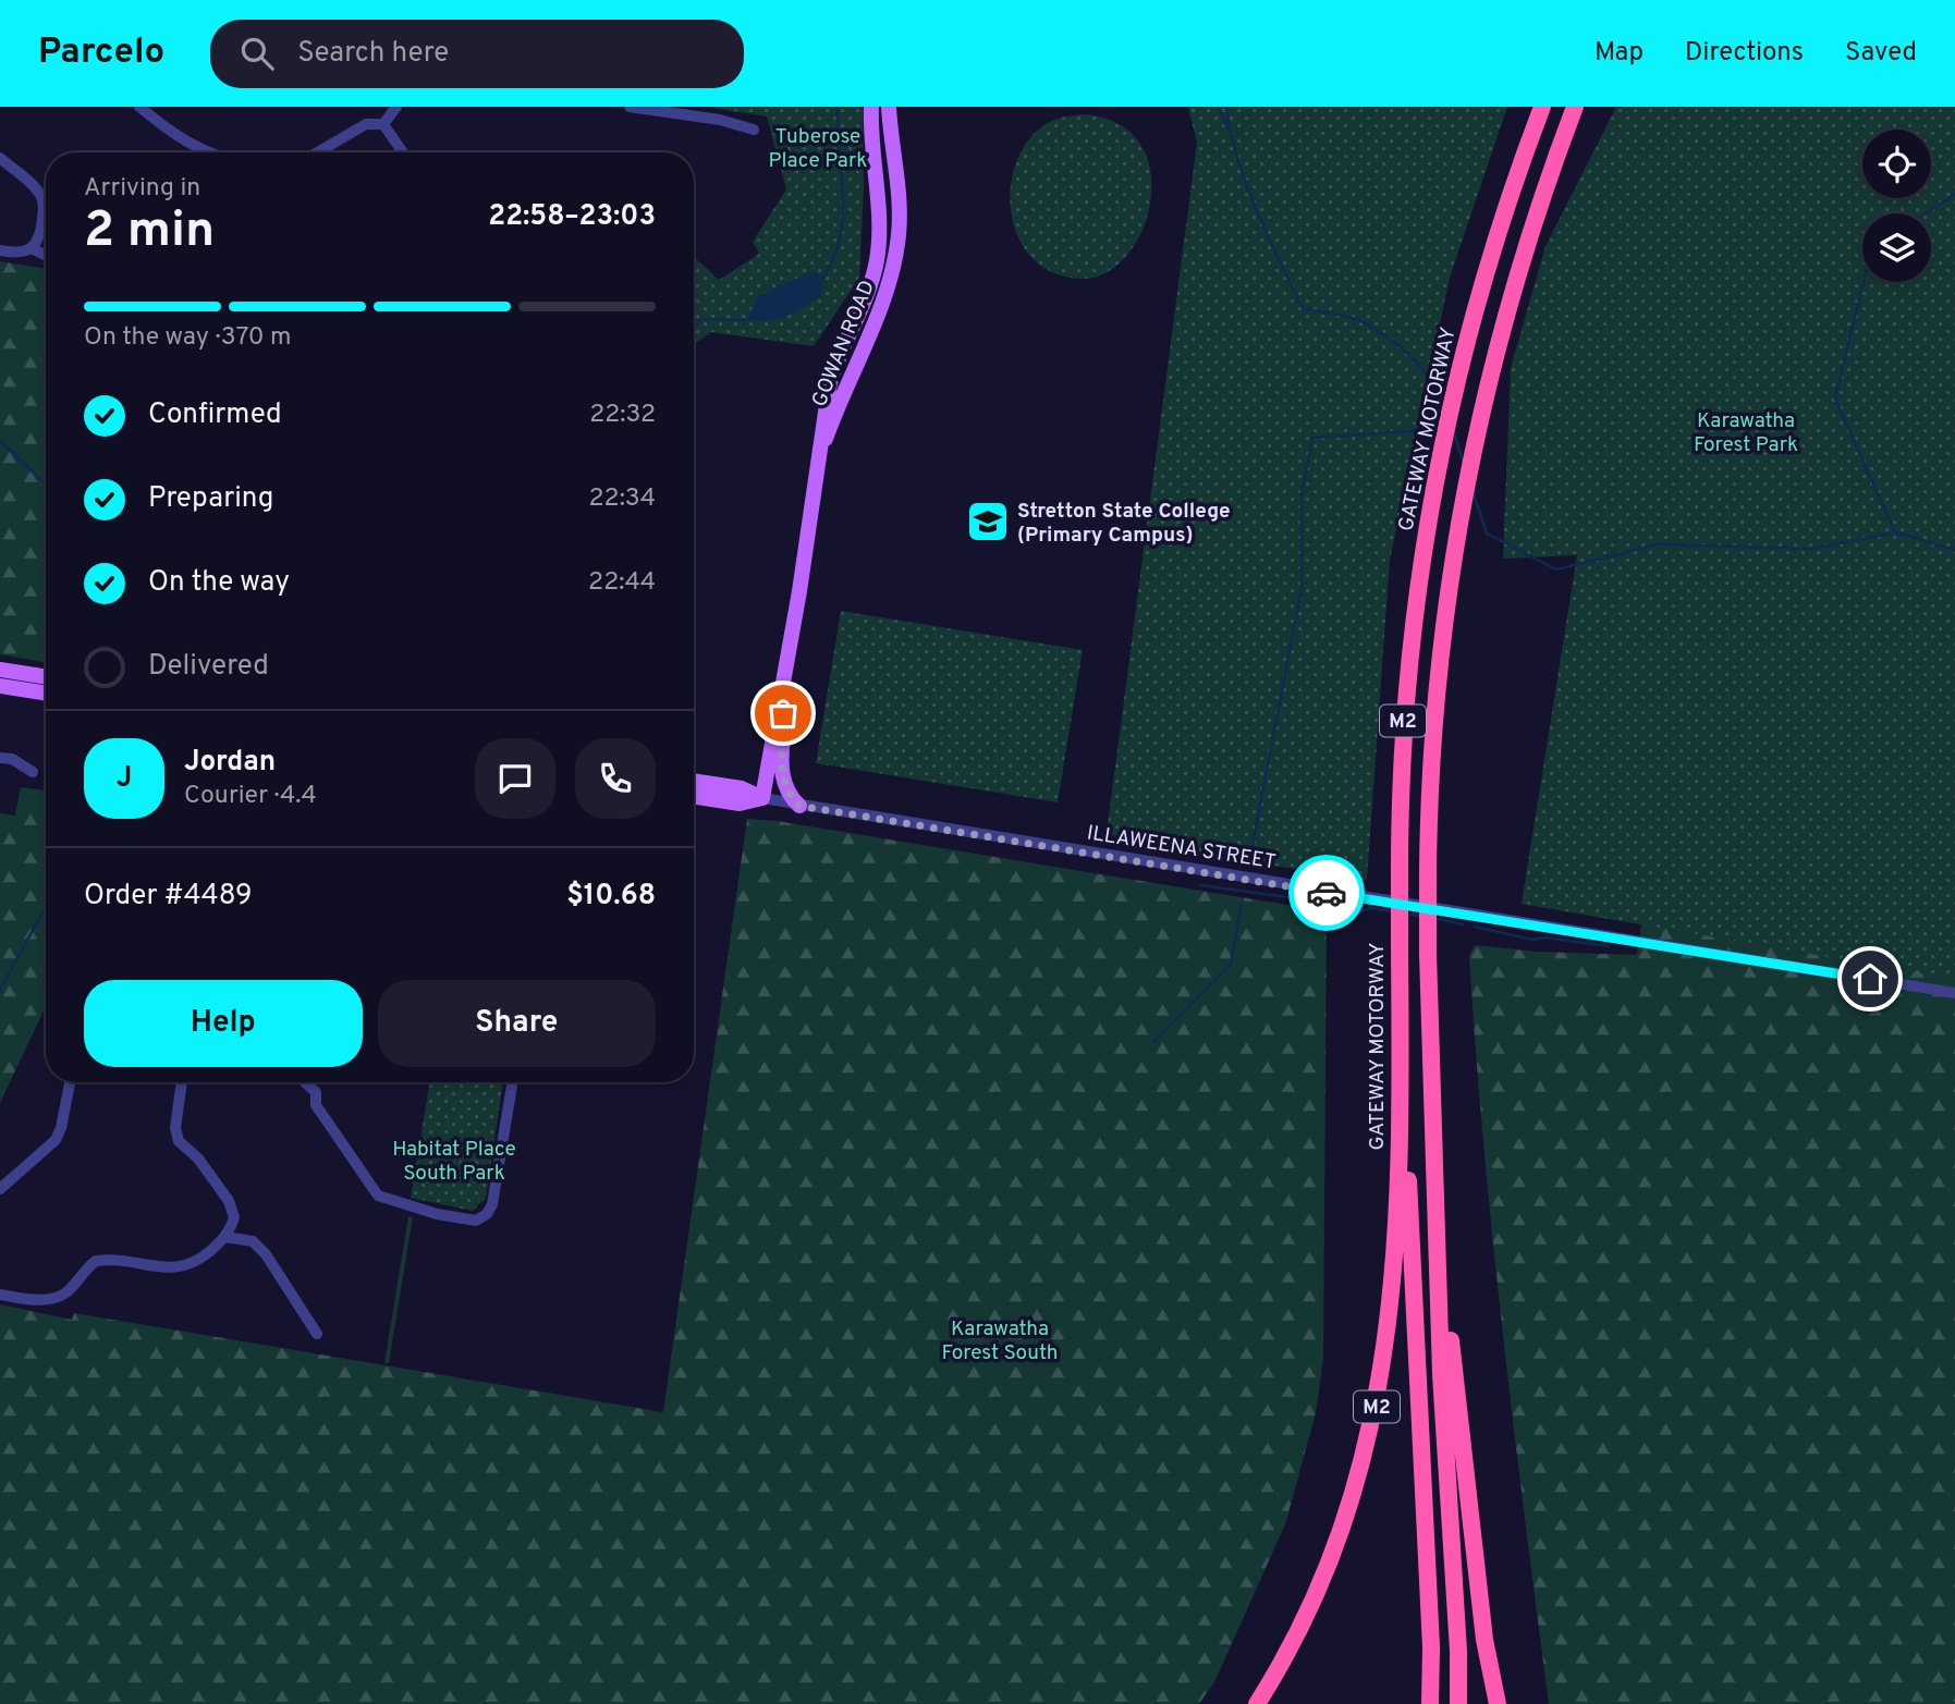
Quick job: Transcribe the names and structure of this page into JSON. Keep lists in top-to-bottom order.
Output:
{
  "streets": {
    "highway": ["GATEWAY MOTORWAY", "M2"],
    "main road": ["GOWAN ROAD", "ILLAWEENA STREET"]
  },
  "crossings": [
    ["GOWAN ROAD", "ILLAWEENA STREET"]
  ],
  "parks": [
    "Tuberose Place Park",
    "Karawatha Forest Park",
    "Habitat Place South Park",
    "Karawatha Forest South"
  ],
  "places": {
    "school or university": ["Stretton State College (Primary Campus)"]
  },
  "page": {
    "header": "Parcelo",
    "search": "Search here",
    "nav": ["Map", "Directions", "Saved"],
    "heading": ["2 min", "Arriving in", "22:58–23:03"],
    "panel": [
      "Jordan",
      "Courier · 4.4",
      "Order #4489",
      "$10.68"
    ],
    "bar": "On the way · 370 m",
    "list": [
      ["Confirmed", "22:32"],
      ["Preparing", "22:34"],
      ["On the way", "22:44"],
      "Delivered"
    ],
    "round": "J",
    "buttons": ["Help", "Share"]
  }
}
